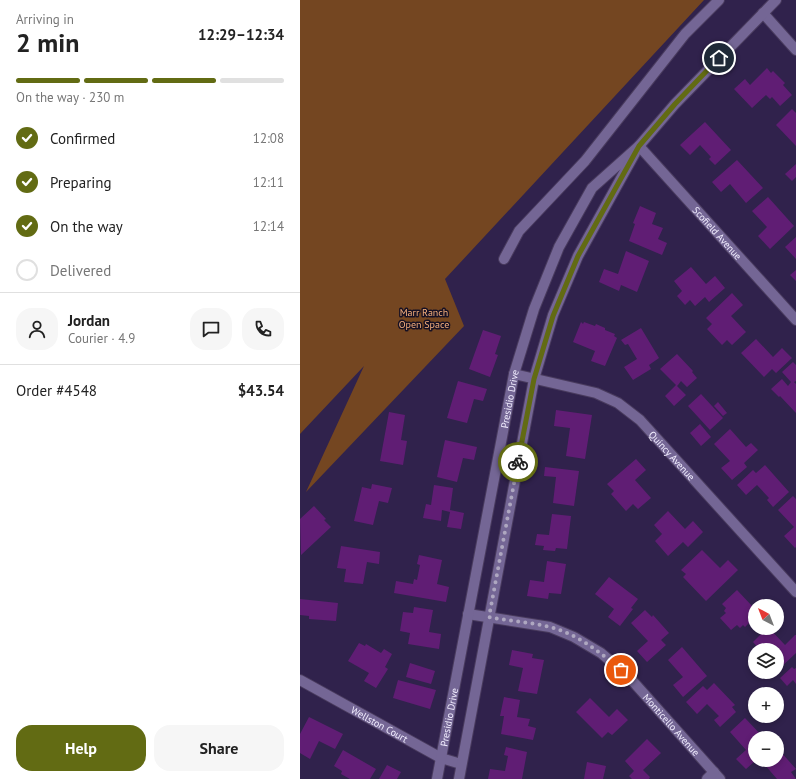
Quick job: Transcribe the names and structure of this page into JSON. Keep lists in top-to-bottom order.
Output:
{
  "streets": {
    "street": [
      "Scofield Avenue",
      "Presidio Drive",
      "Quincy Avenue",
      "Wellston Court",
      "Monticello Avenue"
    ]
  },
  "crossings": [
    ["Scofield Avenue", "Presidio Drive"],
    ["Presidio Drive", "Quincy Avenue"],
    ["Presidio Drive", "Wellston Court"],
    ["Presidio Drive", "Monticello Avenue"]
  ],
  "parks": ["Marr Ranch Open Space"],
  "north": "top left",
  "page": {
    "heading": ["2 min", "Arriving in", "12:29–12:34"],
    "panel": [
      "Jordan",
      "Courier · 4.9",
      "Order #4548",
      "$43.54"
    ],
    "bar": "On the way · 230 m",
    "list": [
      ["Confirmed", "12:08"],
      ["Preparing", "12:11"],
      ["On the way", "12:14"],
      "Delivered"
    ],
    "map_buttons": ["+", "−"],
    "buttons": ["Help", "Share"]
  }
}
